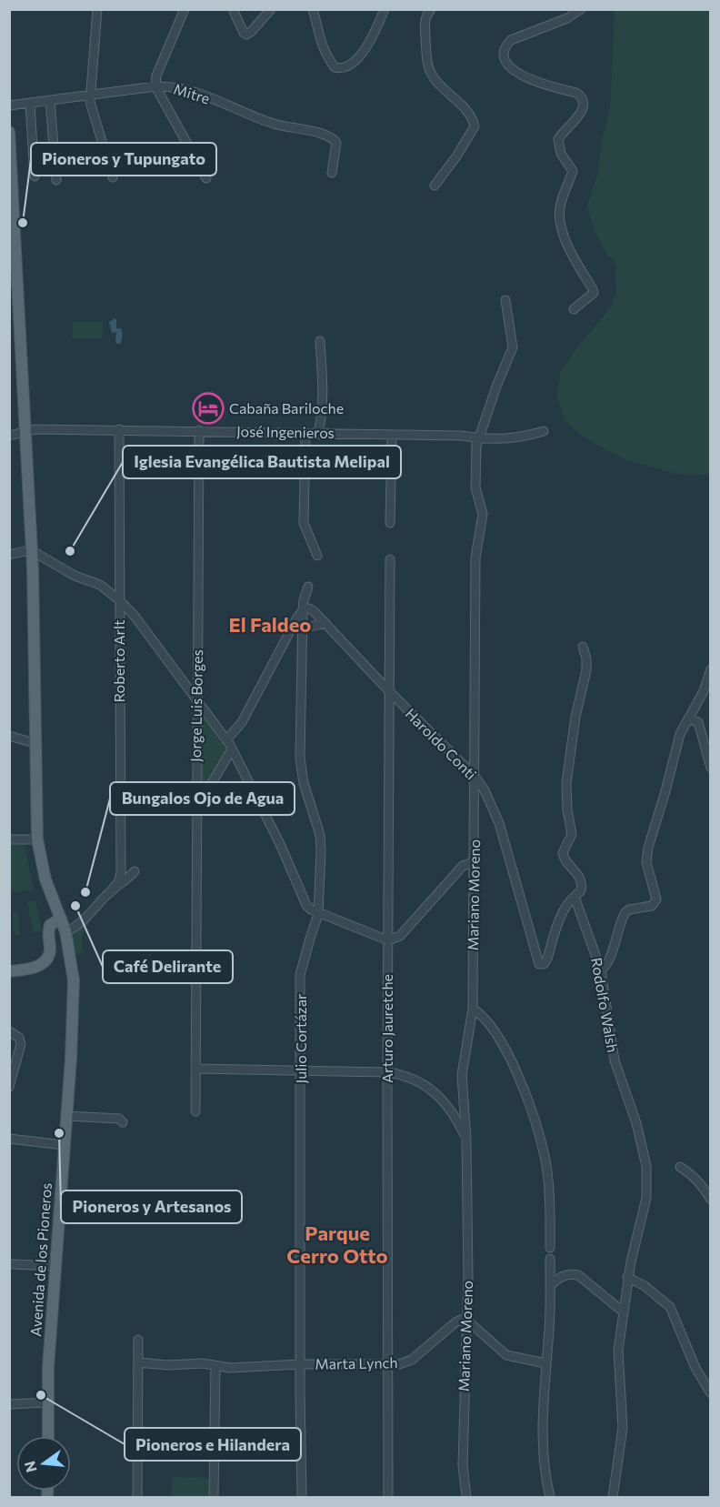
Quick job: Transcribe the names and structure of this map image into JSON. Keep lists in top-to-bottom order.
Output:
{
  "streets": {
    "main road": ["Avenida de los Pioneros"],
    "street": [
      "Mitre",
      "José Ingenieros",
      "Roberto Arlt",
      "Jorge Luis Borges",
      "Haroldo Conti",
      "Mariano Moreno",
      "Rodolfo Walsh",
      "Arturo Jauretche",
      "Julio Cortázar",
      "Marta Lynch"
    ]
  },
  "crossings": [
    ["José Ingenieros", "Roberto Arlt"],
    ["José Ingenieros", "Jorge Luis Borges"],
    ["José Ingenieros", "Mariano Moreno"],
    ["José Ingenieros", "Avenida de los Pioneros"],
    ["Haroldo Conti", "Mariano Moreno"],
    ["Haroldo Conti", "Rodolfo Walsh"],
    ["Haroldo Conti", "Arturo Jauretche"],
    ["Haroldo Conti", "Julio Cortázar"],
    ["Mariano Moreno", "Marta Lynch"],
    ["Arturo Jauretche", "Marta Lynch"],
    ["Julio Cortázar", "Marta Lynch"]
  ],
  "districts": ["El Faldeo", "Parque Cerro Otto"],
  "places": {
    "other": [
      "Pioneros y Tupungato",
      "Iglesia Evangélica Bautista Melipal",
      "Bungalos Ojo de Agua",
      "Café Delirante",
      "Pioneros y Artesanos",
      "Pioneros e Hilandera"
    ],
    "hotel": ["Cabaña Bariloche"]
  },
  "north": "left"
}
